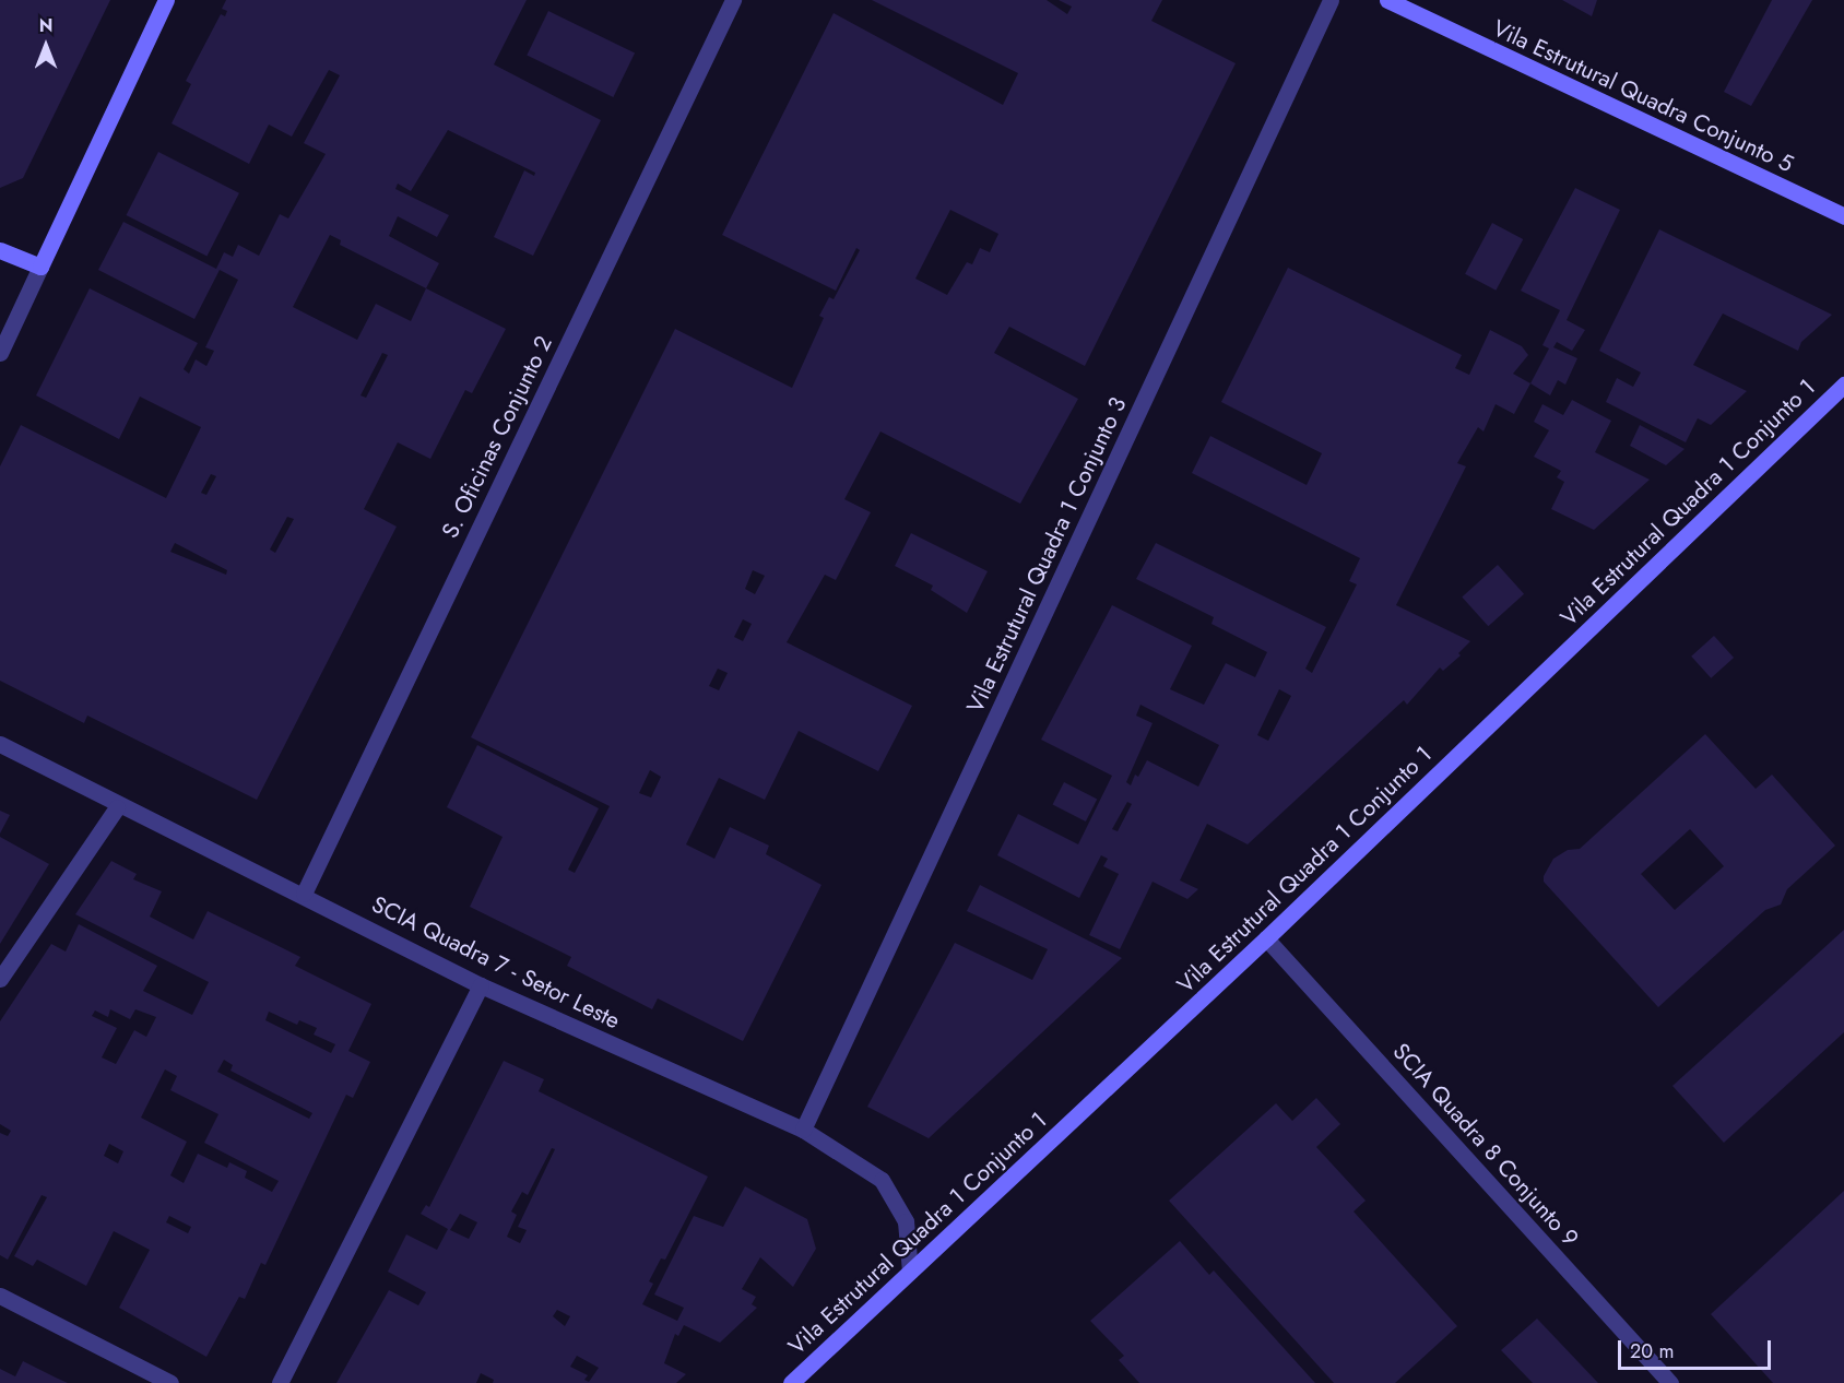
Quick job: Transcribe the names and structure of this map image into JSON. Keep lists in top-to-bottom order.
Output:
{
  "streets": {
    "street": [
      "Vila Estrutural Quadra Conjunto 5",
      "S. Oficinas Conjunto 2",
      "Vila Estrutural Quadra 1 Conjunto 1",
      "Vila Estrutural Quadra 1 Conjunto 3",
      "SCIA Quadra 7 - Setor Leste",
      "SCIA Quadra 8 Conjunto 9"
    ]
  },
  "crossings": [
    ["S. Oficinas Conjunto 2", "SCIA Quadra 7 - Setor Leste"],
    ["Vila Estrutural Quadra 1 Conjunto 1", "SCIA Quadra 7 - Setor Leste"],
    ["Vila Estrutural Quadra 1 Conjunto 1", "SCIA Quadra 8 Conjunto 9"],
    ["Vila Estrutural Quadra 1 Conjunto 3", "SCIA Quadra 7 - Setor Leste"]
  ],
  "scale_bar": "20 m",
  "north": "top"
}
